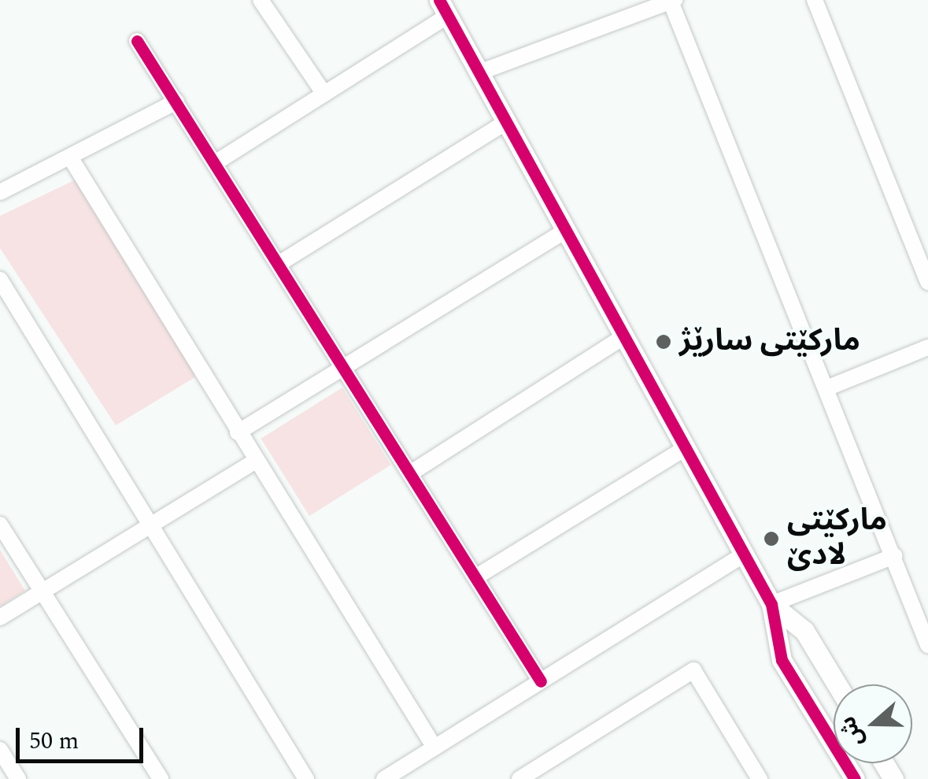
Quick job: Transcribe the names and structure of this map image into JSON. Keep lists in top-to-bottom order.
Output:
{
  "places": ["مارکێتی سارێژ", "ماركێتی لادێ"],
  "scale_bar": "50 m",
  "north": "left"
}
